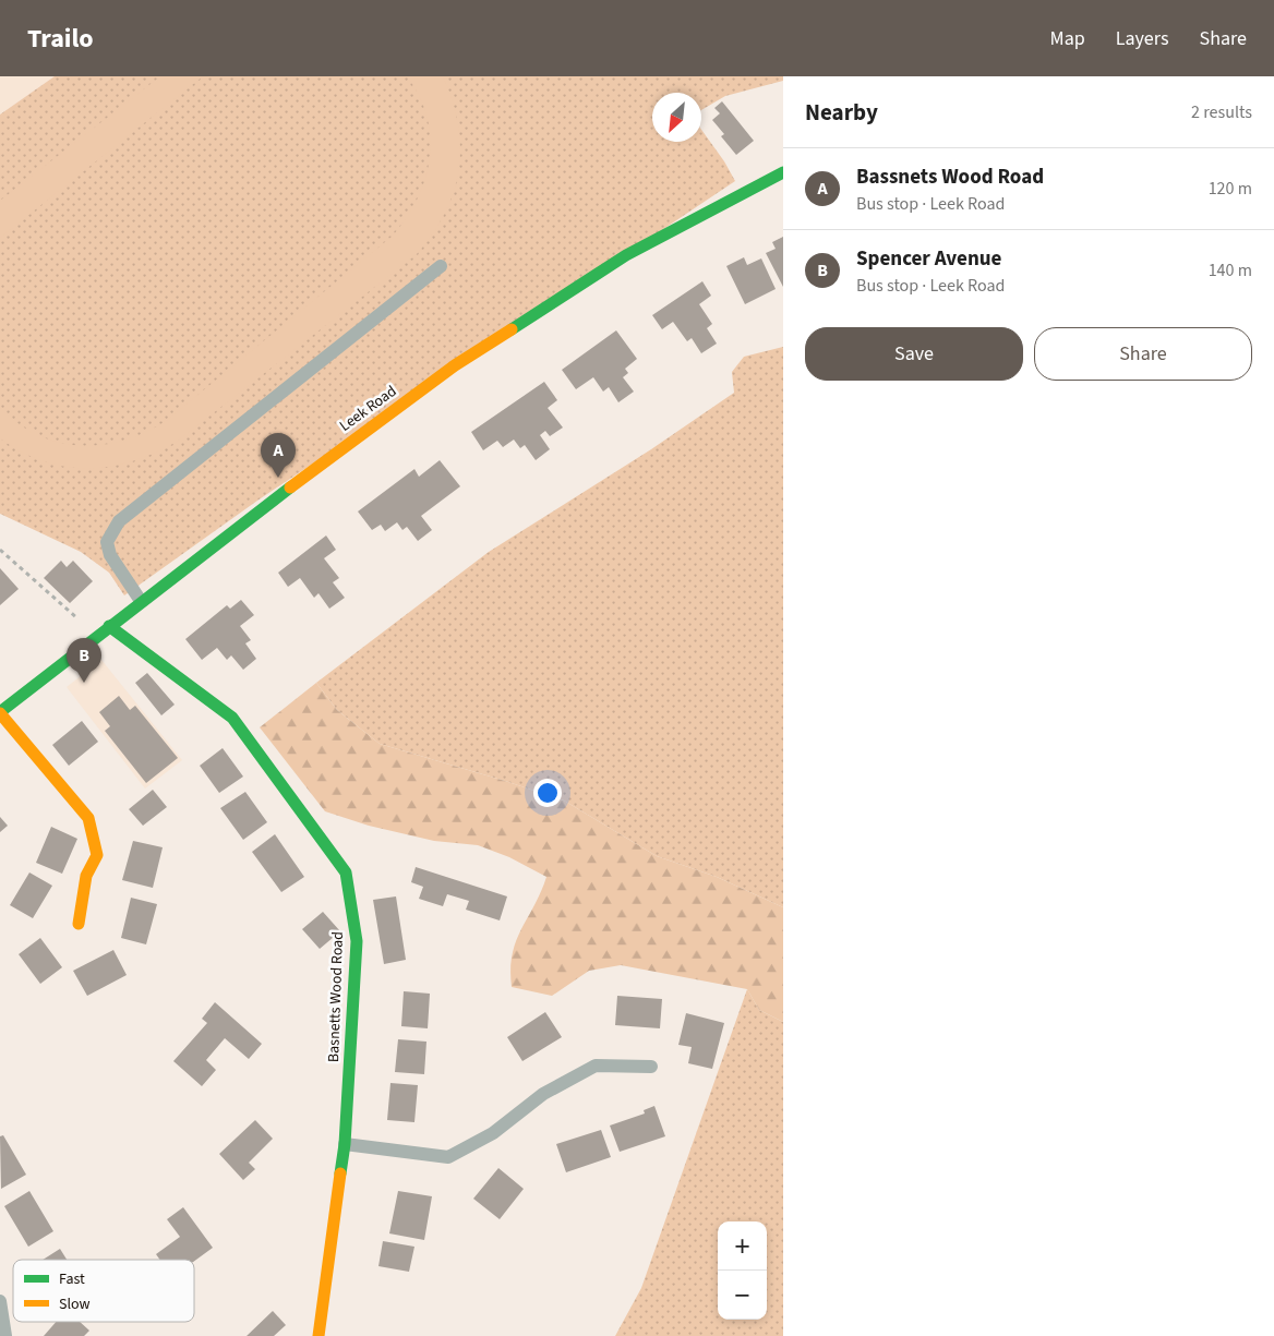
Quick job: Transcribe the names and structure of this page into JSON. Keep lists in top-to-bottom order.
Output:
{
  "streets": {
    "main road": ["Leek Road", "Basnetts Wood Road"]
  },
  "crossings": [
    ["Leek Road", "Basnetts Wood Road"]
  ],
  "legend": ["Fast", "Slow"],
  "north": "bottom left",
  "page": {
    "header": "Trailo",
    "nav": ["Map", "Layers", "Share"],
    "heading": ["Nearby", "2 results"],
    "list": [
      {
        "mark": "A",
        "name": "Bassnets Wood Road",
        "note": "Bus stop · Leek Road",
        "value": "120 m"
      },
      {
        "mark": "B",
        "name": "Spencer Avenue",
        "note": "Bus stop · Leek Road",
        "value": "140 m"
      }
    ],
    "buttons": ["Save", "Share"],
    "pins": ["A", "B"],
    "map_buttons": ["+", "−"]
  }
}
